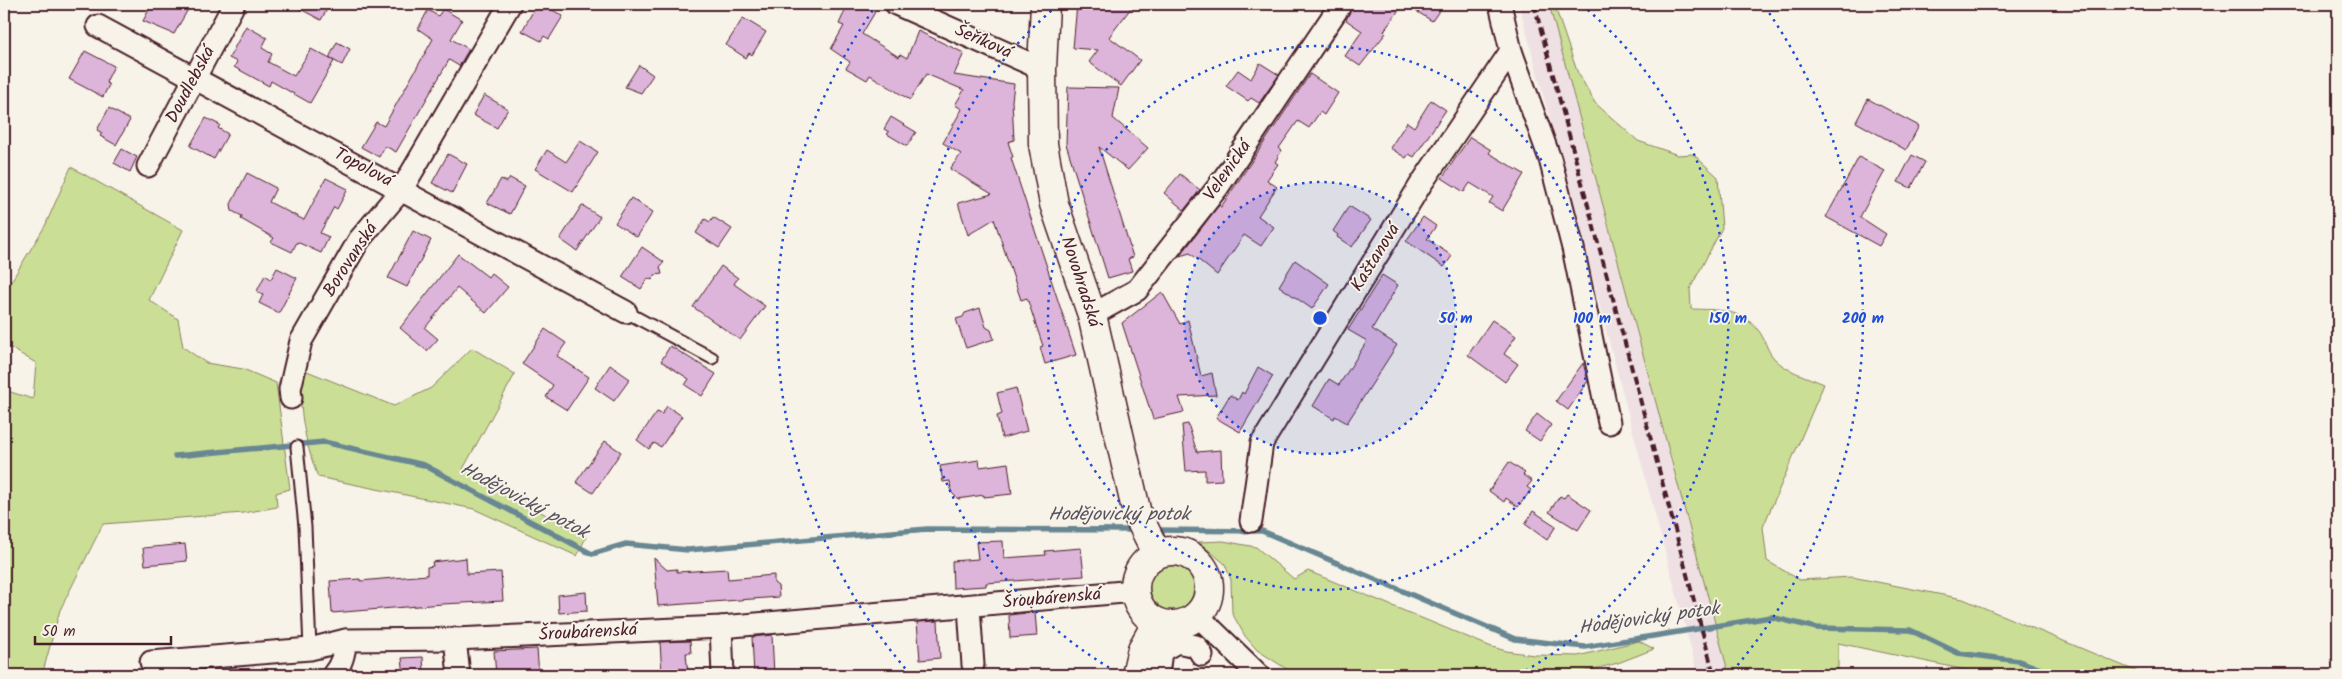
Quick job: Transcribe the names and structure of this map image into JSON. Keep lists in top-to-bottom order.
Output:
{
  "streets": {
    "main road": ["Novohradská"],
    "street": [
      "Šeříková",
      "Doudlebská",
      "Topolová",
      "Velenická",
      "Kaštanová",
      "Borovanská",
      "Šroubárenská"
    ]
  },
  "crossings": [
    ["Šeříková", "Novohradská"],
    ["Doudlebská", "Topolová"],
    ["Topolová", "Borovanská"],
    ["Velenická", "Novohradská"]
  ],
  "water": ["Hodějovický potok"],
  "scale_bar": "50 m",
  "rings": [
    "50 m",
    "100 m",
    "150 m",
    "200 m"
  ]
}
